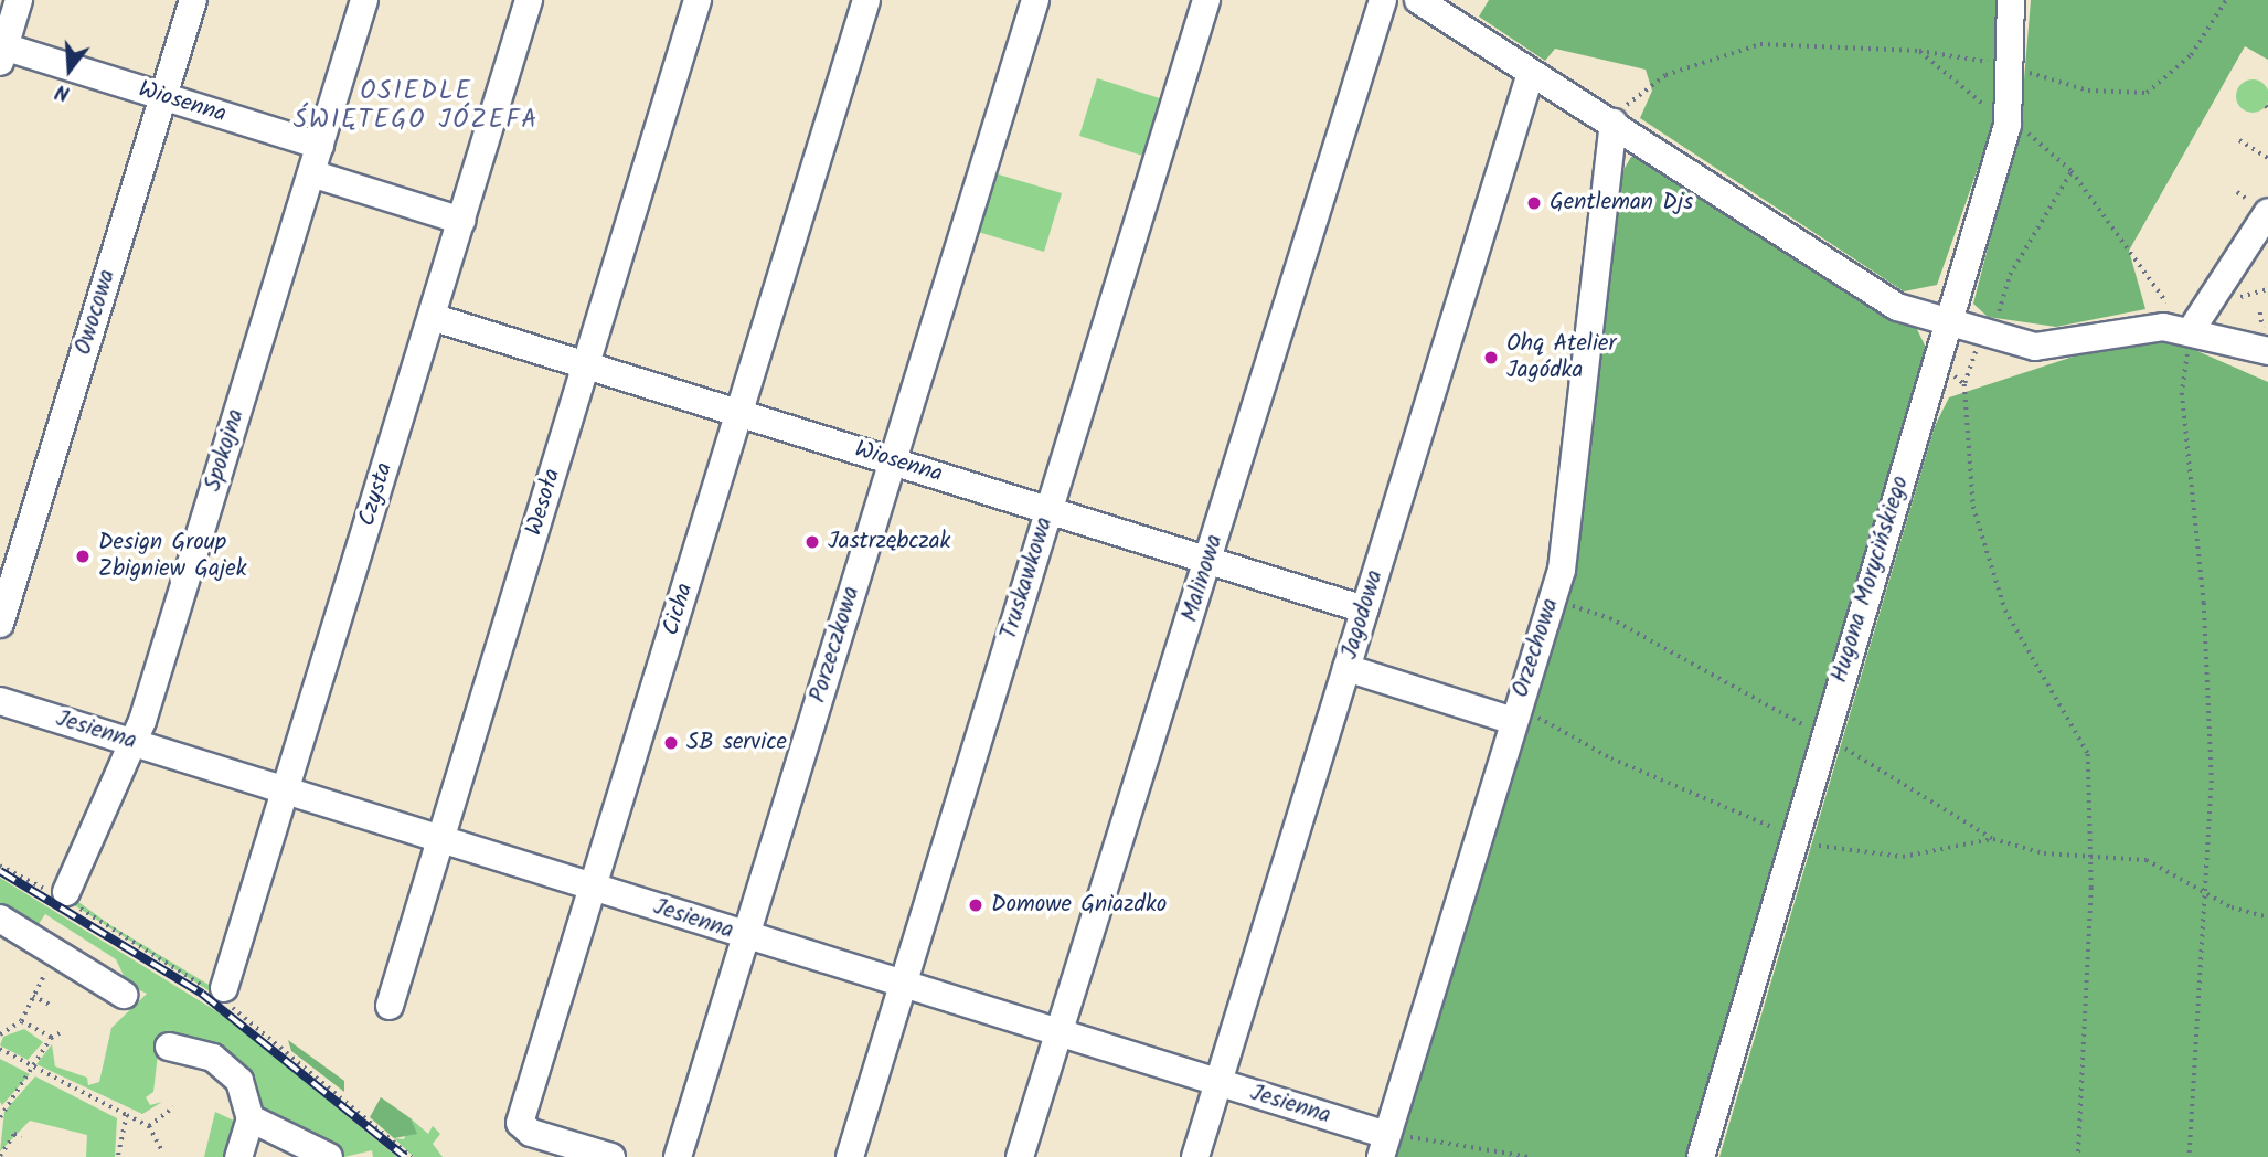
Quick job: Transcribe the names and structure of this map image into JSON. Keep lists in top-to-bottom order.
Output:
{
  "streets": {
    "street": [
      "Wiosenna",
      "Owocowa",
      "Spokojna",
      "Czysta",
      "Wesoła",
      "Truskawkowa",
      "Malinowa",
      "Hugona Morycińskiego",
      "Cicha",
      "Jagodowa",
      "Porzeczkowa",
      "Orzechowa",
      "Jesienna"
    ]
  },
  "crossings": [
    ["Wiosenna", "Owocowa"],
    ["Wiosenna", "Spokojna"],
    ["Wiosenna", "Czysta"],
    ["Wiosenna", "Wesoła"],
    ["Wiosenna", "Truskawkowa"],
    ["Wiosenna", "Malinowa"],
    ["Wiosenna", "Cicha"],
    ["Wiosenna", "Jagodowa"],
    ["Wiosenna", "Porzeczkowa"],
    ["Spokojna", "Jesienna"],
    ["Czysta", "Jesienna"],
    ["Wesoła", "Jesienna"],
    ["Truskawkowa", "Jesienna"],
    ["Malinowa", "Jesienna"],
    ["Cicha", "Jesienna"],
    ["Jagodowa", "Jesienna"],
    ["Porzeczkowa", "Jesienna"],
    ["Orzechowa", "Jesienna"]
  ],
  "districts": ["OSIEDLE ŚWIĘTEGO JÓZEFA"],
  "places": [
    "Gentleman Djs",
    "Ohq Atelier Jagódka",
    "Jastrzębczak",
    "Design Group Zbigniew Gajek",
    "SB service",
    "Domowe Gniazdko"
  ],
  "north": "bottom"
}
